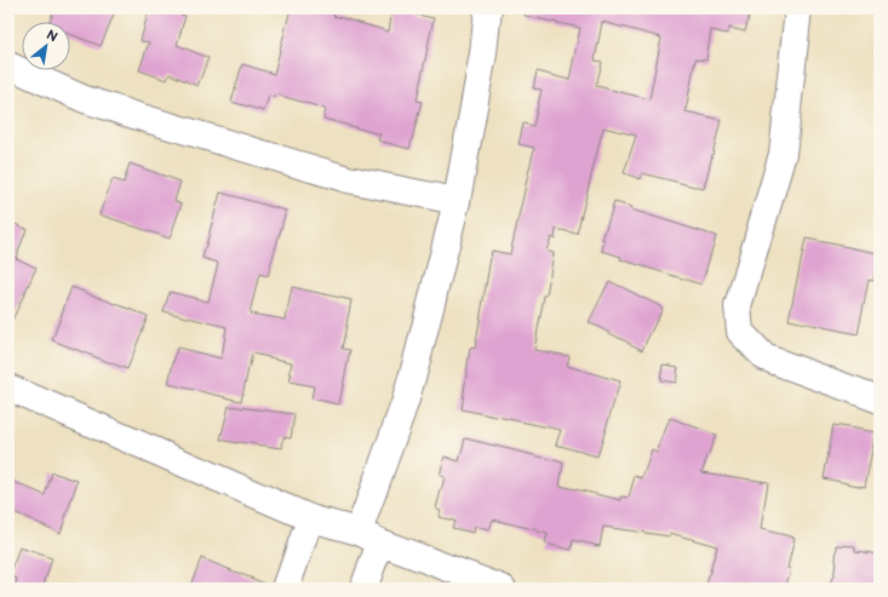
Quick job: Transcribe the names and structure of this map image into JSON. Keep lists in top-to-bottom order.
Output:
{
  "north": "top right"
}
